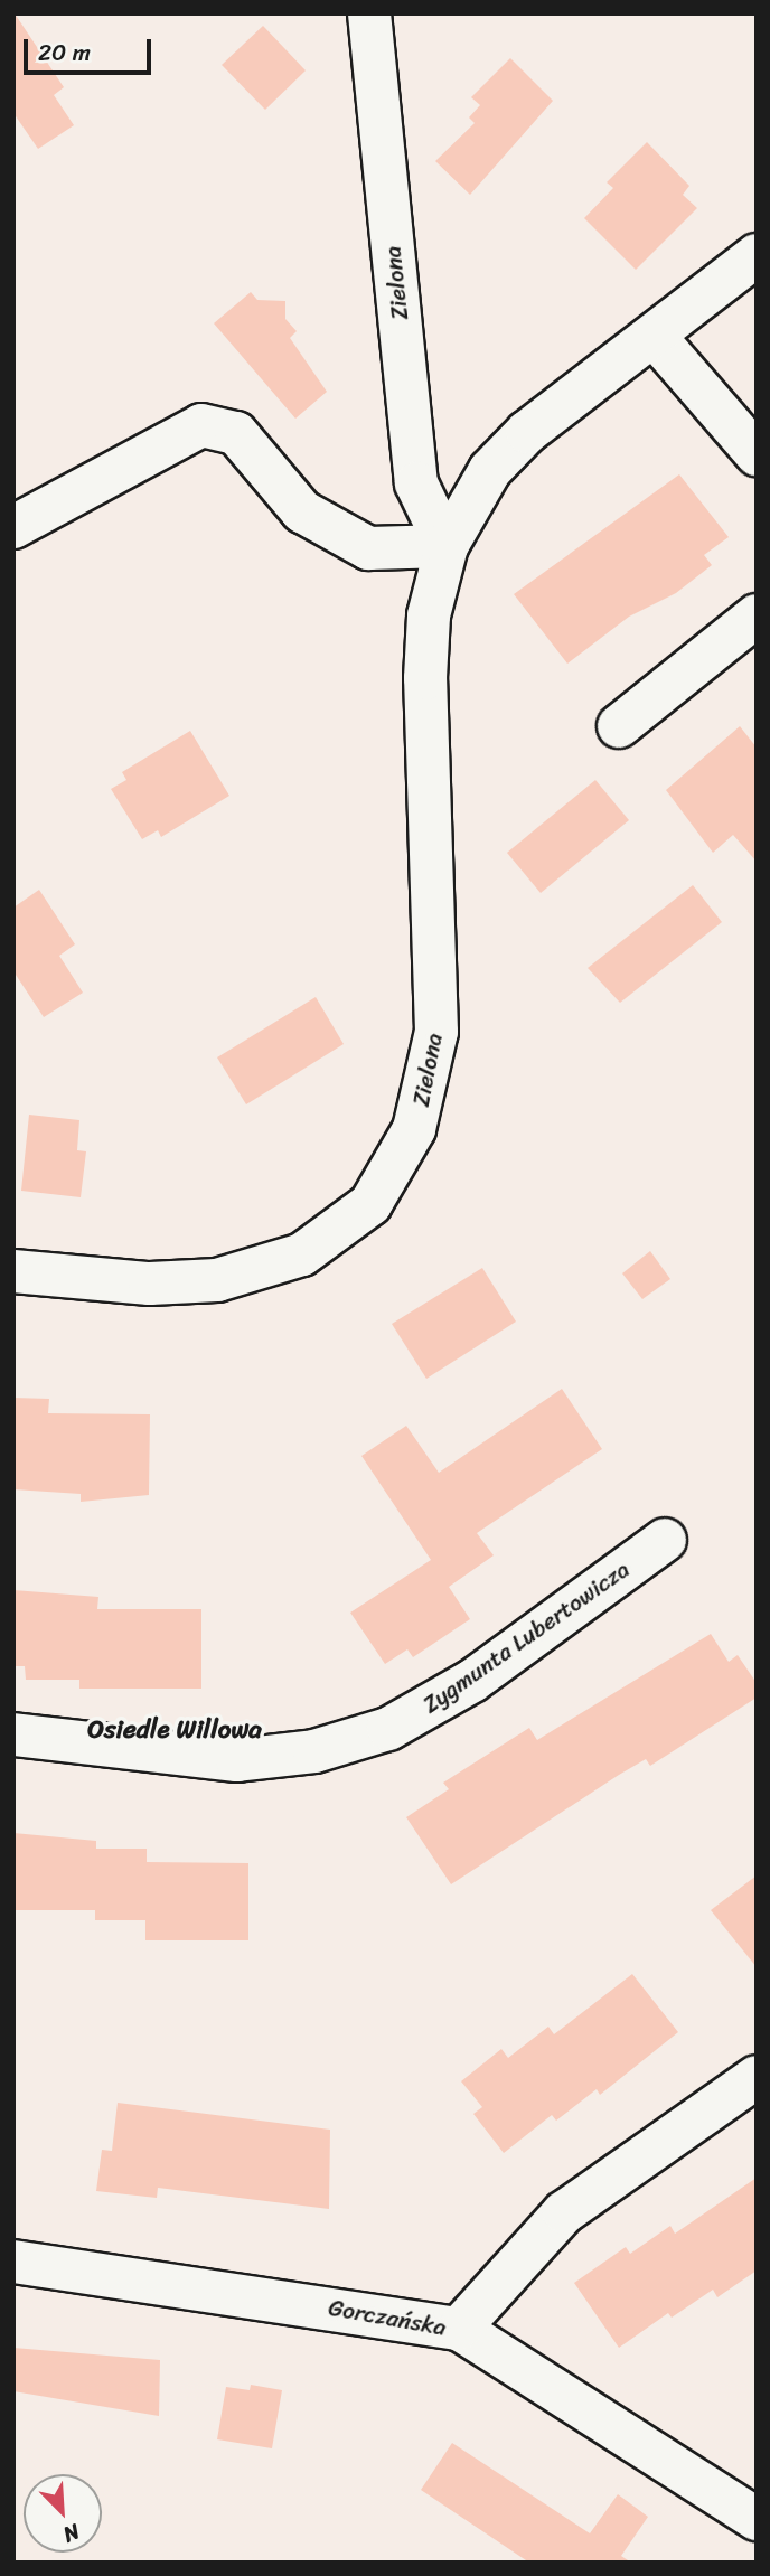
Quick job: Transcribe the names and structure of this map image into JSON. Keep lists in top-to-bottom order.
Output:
{
  "streets": {
    "street": ["Zielona", "Zygmunta Lubertowicza", "Gorczańska"]
  },
  "districts": ["Osiedle Willowa"],
  "scale_bar": "20 m",
  "north": "bottom right"
}
